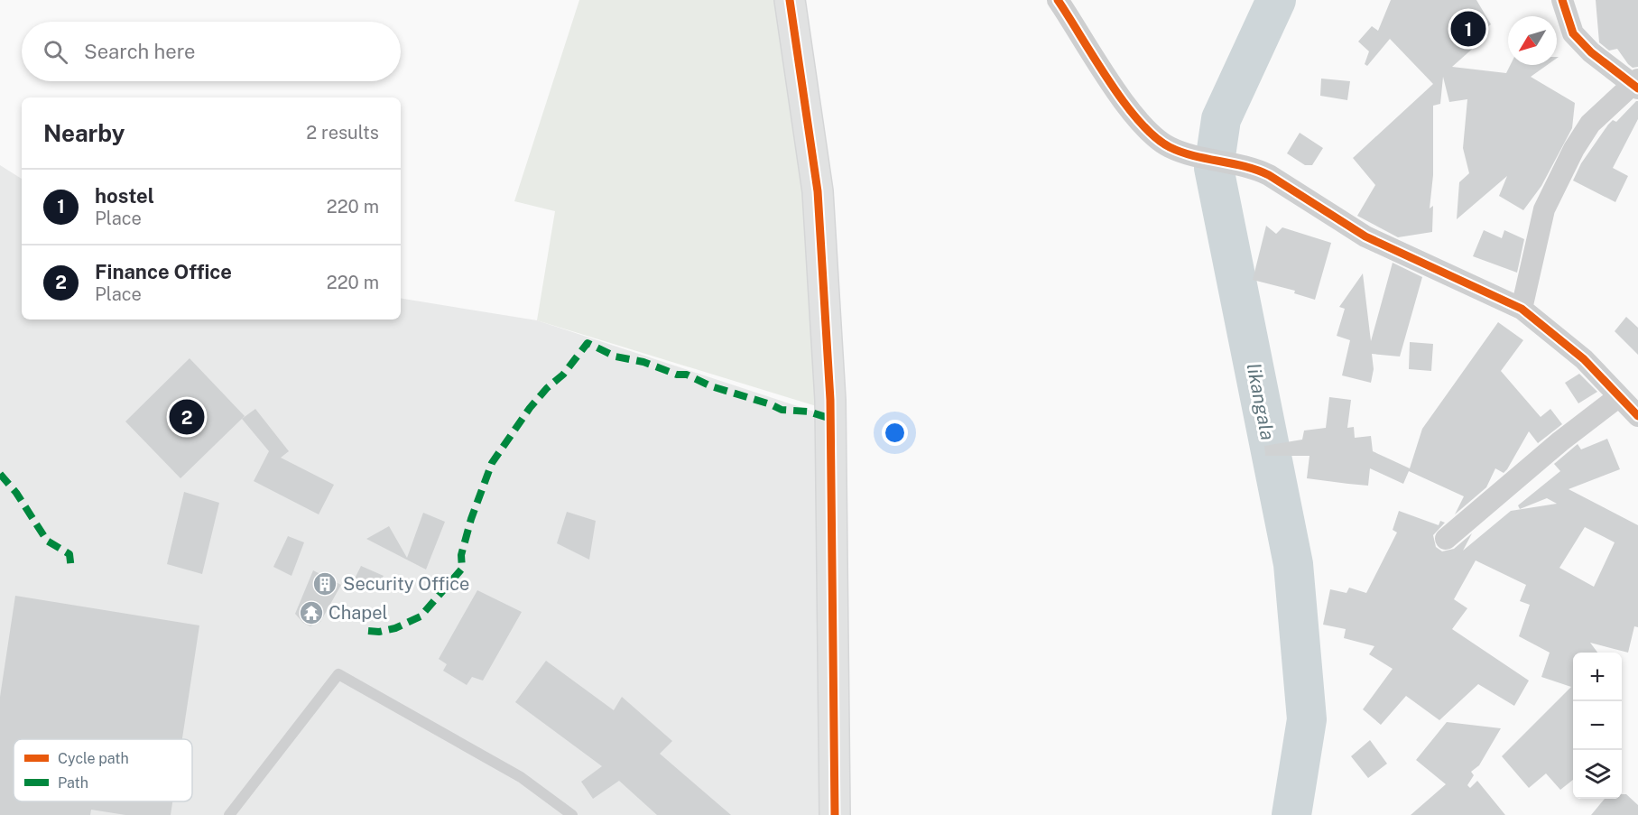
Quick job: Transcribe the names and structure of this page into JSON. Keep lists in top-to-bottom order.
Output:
{
  "water": ["likangala"],
  "places": {
    "building": ["Security Office"],
    "temple": ["Chapel"]
  },
  "legend": ["Cycle path", "Path"],
  "north": "bottom left",
  "page": {
    "pins": ["1", "2"],
    "search": "Search here",
    "heading": ["Nearby", "2 results"],
    "list": [
      {
        "mark": "1",
        "name": "hostel",
        "note": "Place",
        "value": "220 m"
      },
      {
        "mark": "2",
        "name": "Finance Office",
        "note": "Place",
        "value": "220 m"
      }
    ],
    "map_buttons": ["+", "−"]
  }
}
